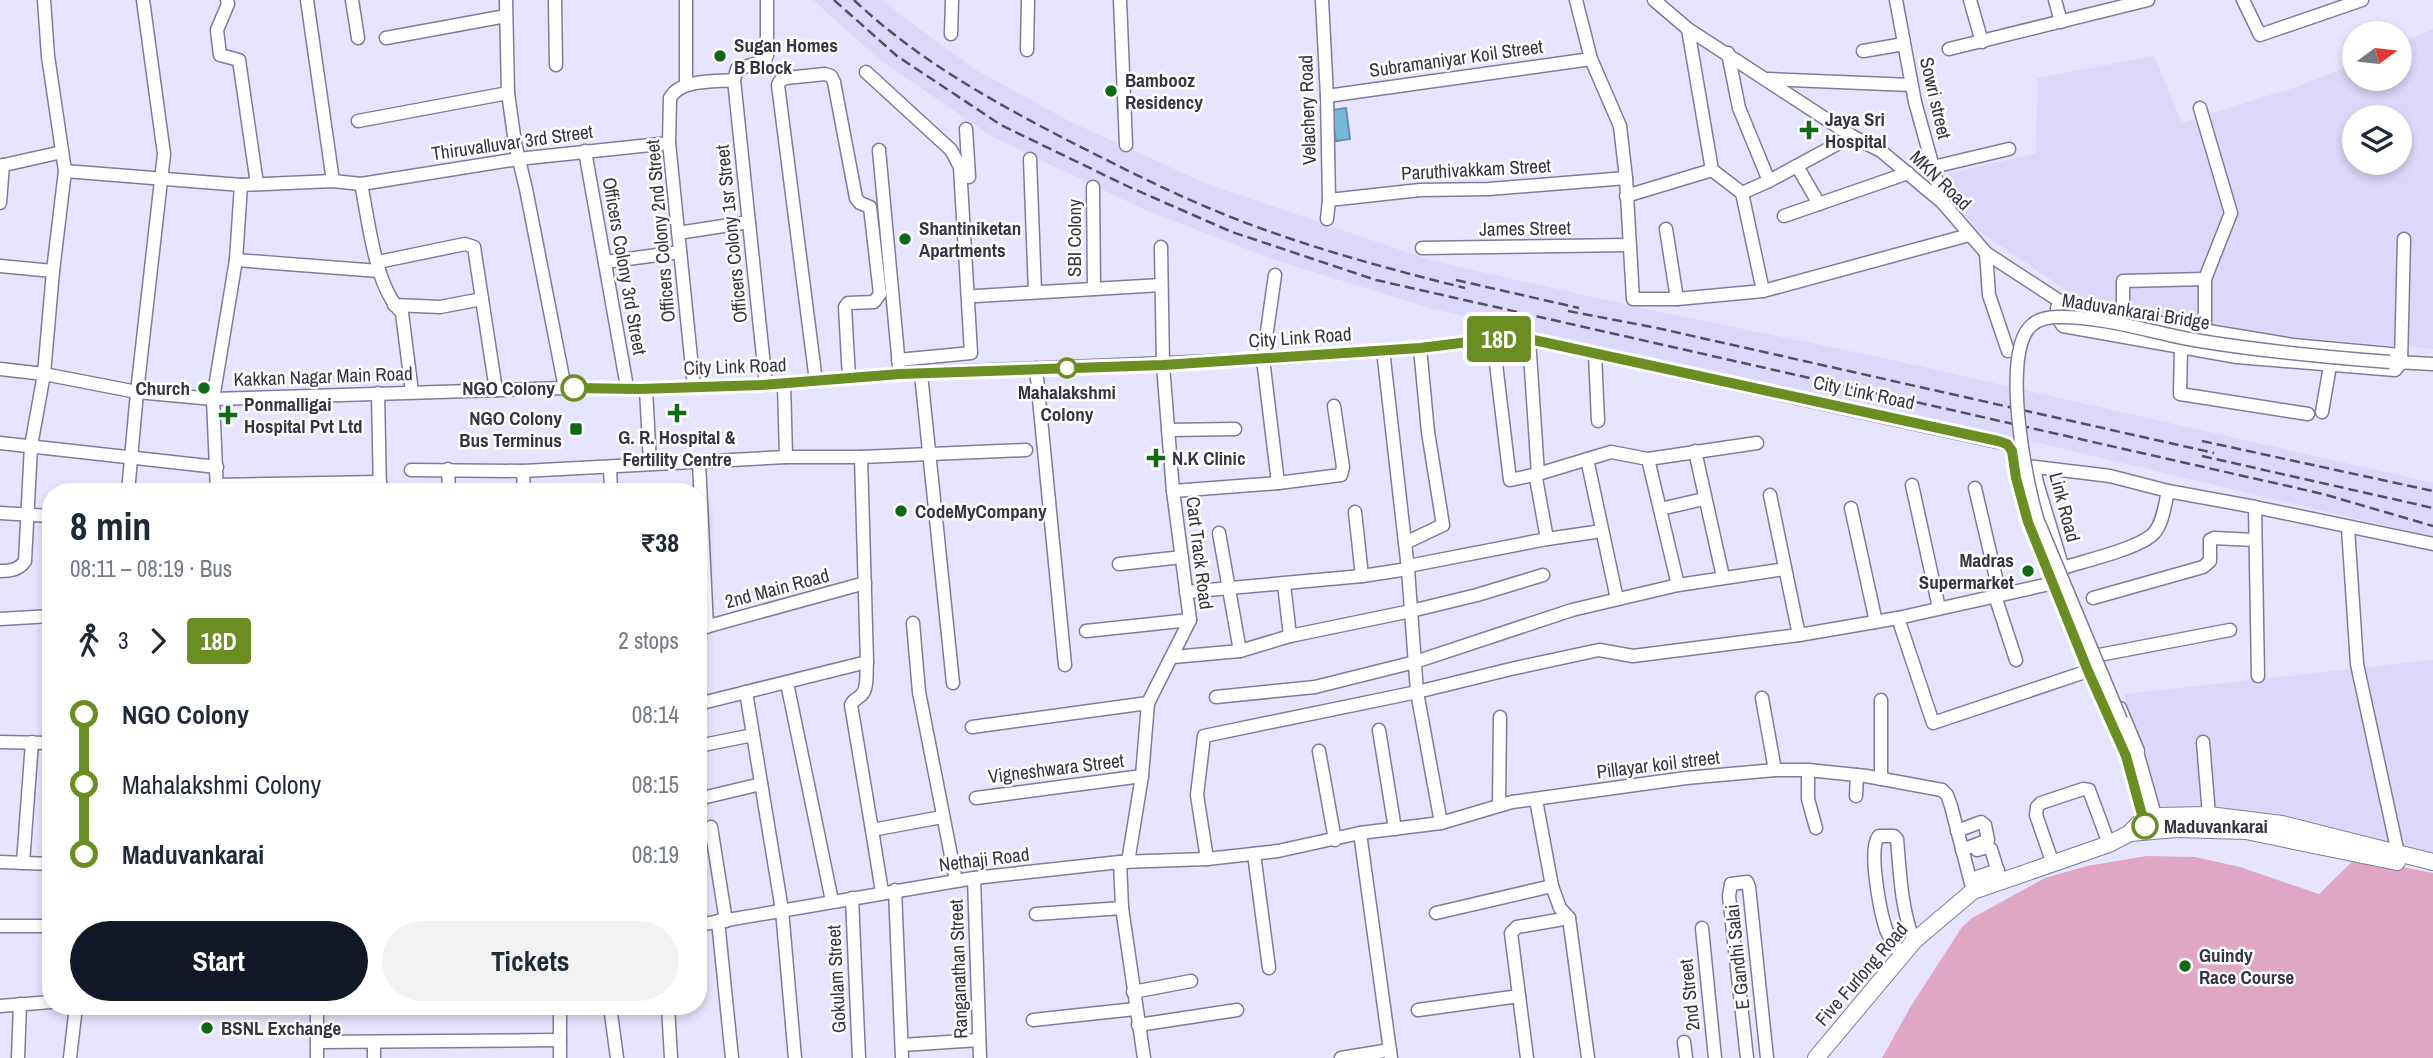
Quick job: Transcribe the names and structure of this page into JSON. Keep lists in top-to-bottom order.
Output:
{
  "streets": {
    "main road": ["Five Furlong Road"],
    "street": [
      "Subramaniyar Koil Street",
      "Sowri street",
      "Velachery Road",
      "Thiruvalluvar 3rd Street",
      "Paruthivakkam Street",
      "MKN Road",
      "James Street",
      "Officers Colony 2nd Street",
      "Officers Colony 1sr Street",
      "SBI Colony",
      "Officers Colony 3rd Street",
      "Maduvankarai Bridge",
      "City Link Road",
      "Kakkan Nagar Main Road",
      "Link Road",
      "Cart Track Road",
      "2nd Main Road",
      "Pillayar koil street",
      "Vigneshwara Street",
      "Nethaji Road",
      "E Gandhi Salai",
      "Ranganathan Street",
      "Gokulam Street",
      "2nd Street"
    ]
  },
  "crossings": [
    ["Subramaniyar Koil Street", "Velachery Road"],
    ["Sowri street", "MKN Road"],
    ["Velachery Road", "Paruthivakkam Street"],
    ["Thiruvalluvar 3rd Street", "Officers Colony 2nd Street"],
    ["Thiruvalluvar 3rd Street", "Officers Colony 3rd Street"],
    ["MKN Road", "Maduvankarai Bridge"],
    ["Officers Colony 2nd Street", "City Link Road"],
    ["Officers Colony 1sr Street", "City Link Road"],
    ["Officers Colony 3rd Street", "City Link Road"],
    ["Maduvankarai Bridge", "Link Road"],
    ["City Link Road", "Kakkan Nagar Main Road"],
    ["City Link Road", "Link Road"],
    ["City Link Road", "Cart Track Road"],
    ["Cart Track Road", "Vigneshwara Street"],
    ["Cart Track Road", "Nethaji Road"],
    ["Pillayar koil street", "Nethaji Road"],
    ["Pillayar koil street", "Five Furlong Road"],
    ["Nethaji Road", "Ranganathan Street"],
    ["Nethaji Road", "Gokulam Street"]
  ],
  "places": {
    "other": [
      "Sugan Homes B Block",
      "Bambooz Residency",
      "Shantiniketan Apartments",
      "Mahalakshmi Colony",
      "Church",
      "NGO Colony",
      "CodeMyCompany",
      "Madras Supermarket",
      "Maduvankarai",
      "Guindy Race Course",
      "BSNL Exchange"
    ],
    "health": [
      "Jaya Sri Hospital",
      "G. R. Hospital & Fertility Centre",
      "Ponmalligai Hospital Pvt Ltd",
      "N.K Clinic"
    ],
    "transit": ["NGO Colony Bus Terminus"]
  },
  "lines": ["bus line 18D"],
  "north": "right",
  "page": {
    "on_map": "18D",
    "heading": ["8 min", "08:11 – 08:19 · Bus", "₹38"],
    "legs": ["3", "18D", "2 stops"],
    "list": [
      {
        "name": "NGO Colony",
        "value": "08:14"
      },
      {
        "name": "Mahalakshmi Colony",
        "value": "08:15"
      },
      {
        "name": "Maduvankarai",
        "value": "08:19"
      }
    ],
    "buttons": ["Start", "Tickets"]
  }
}
